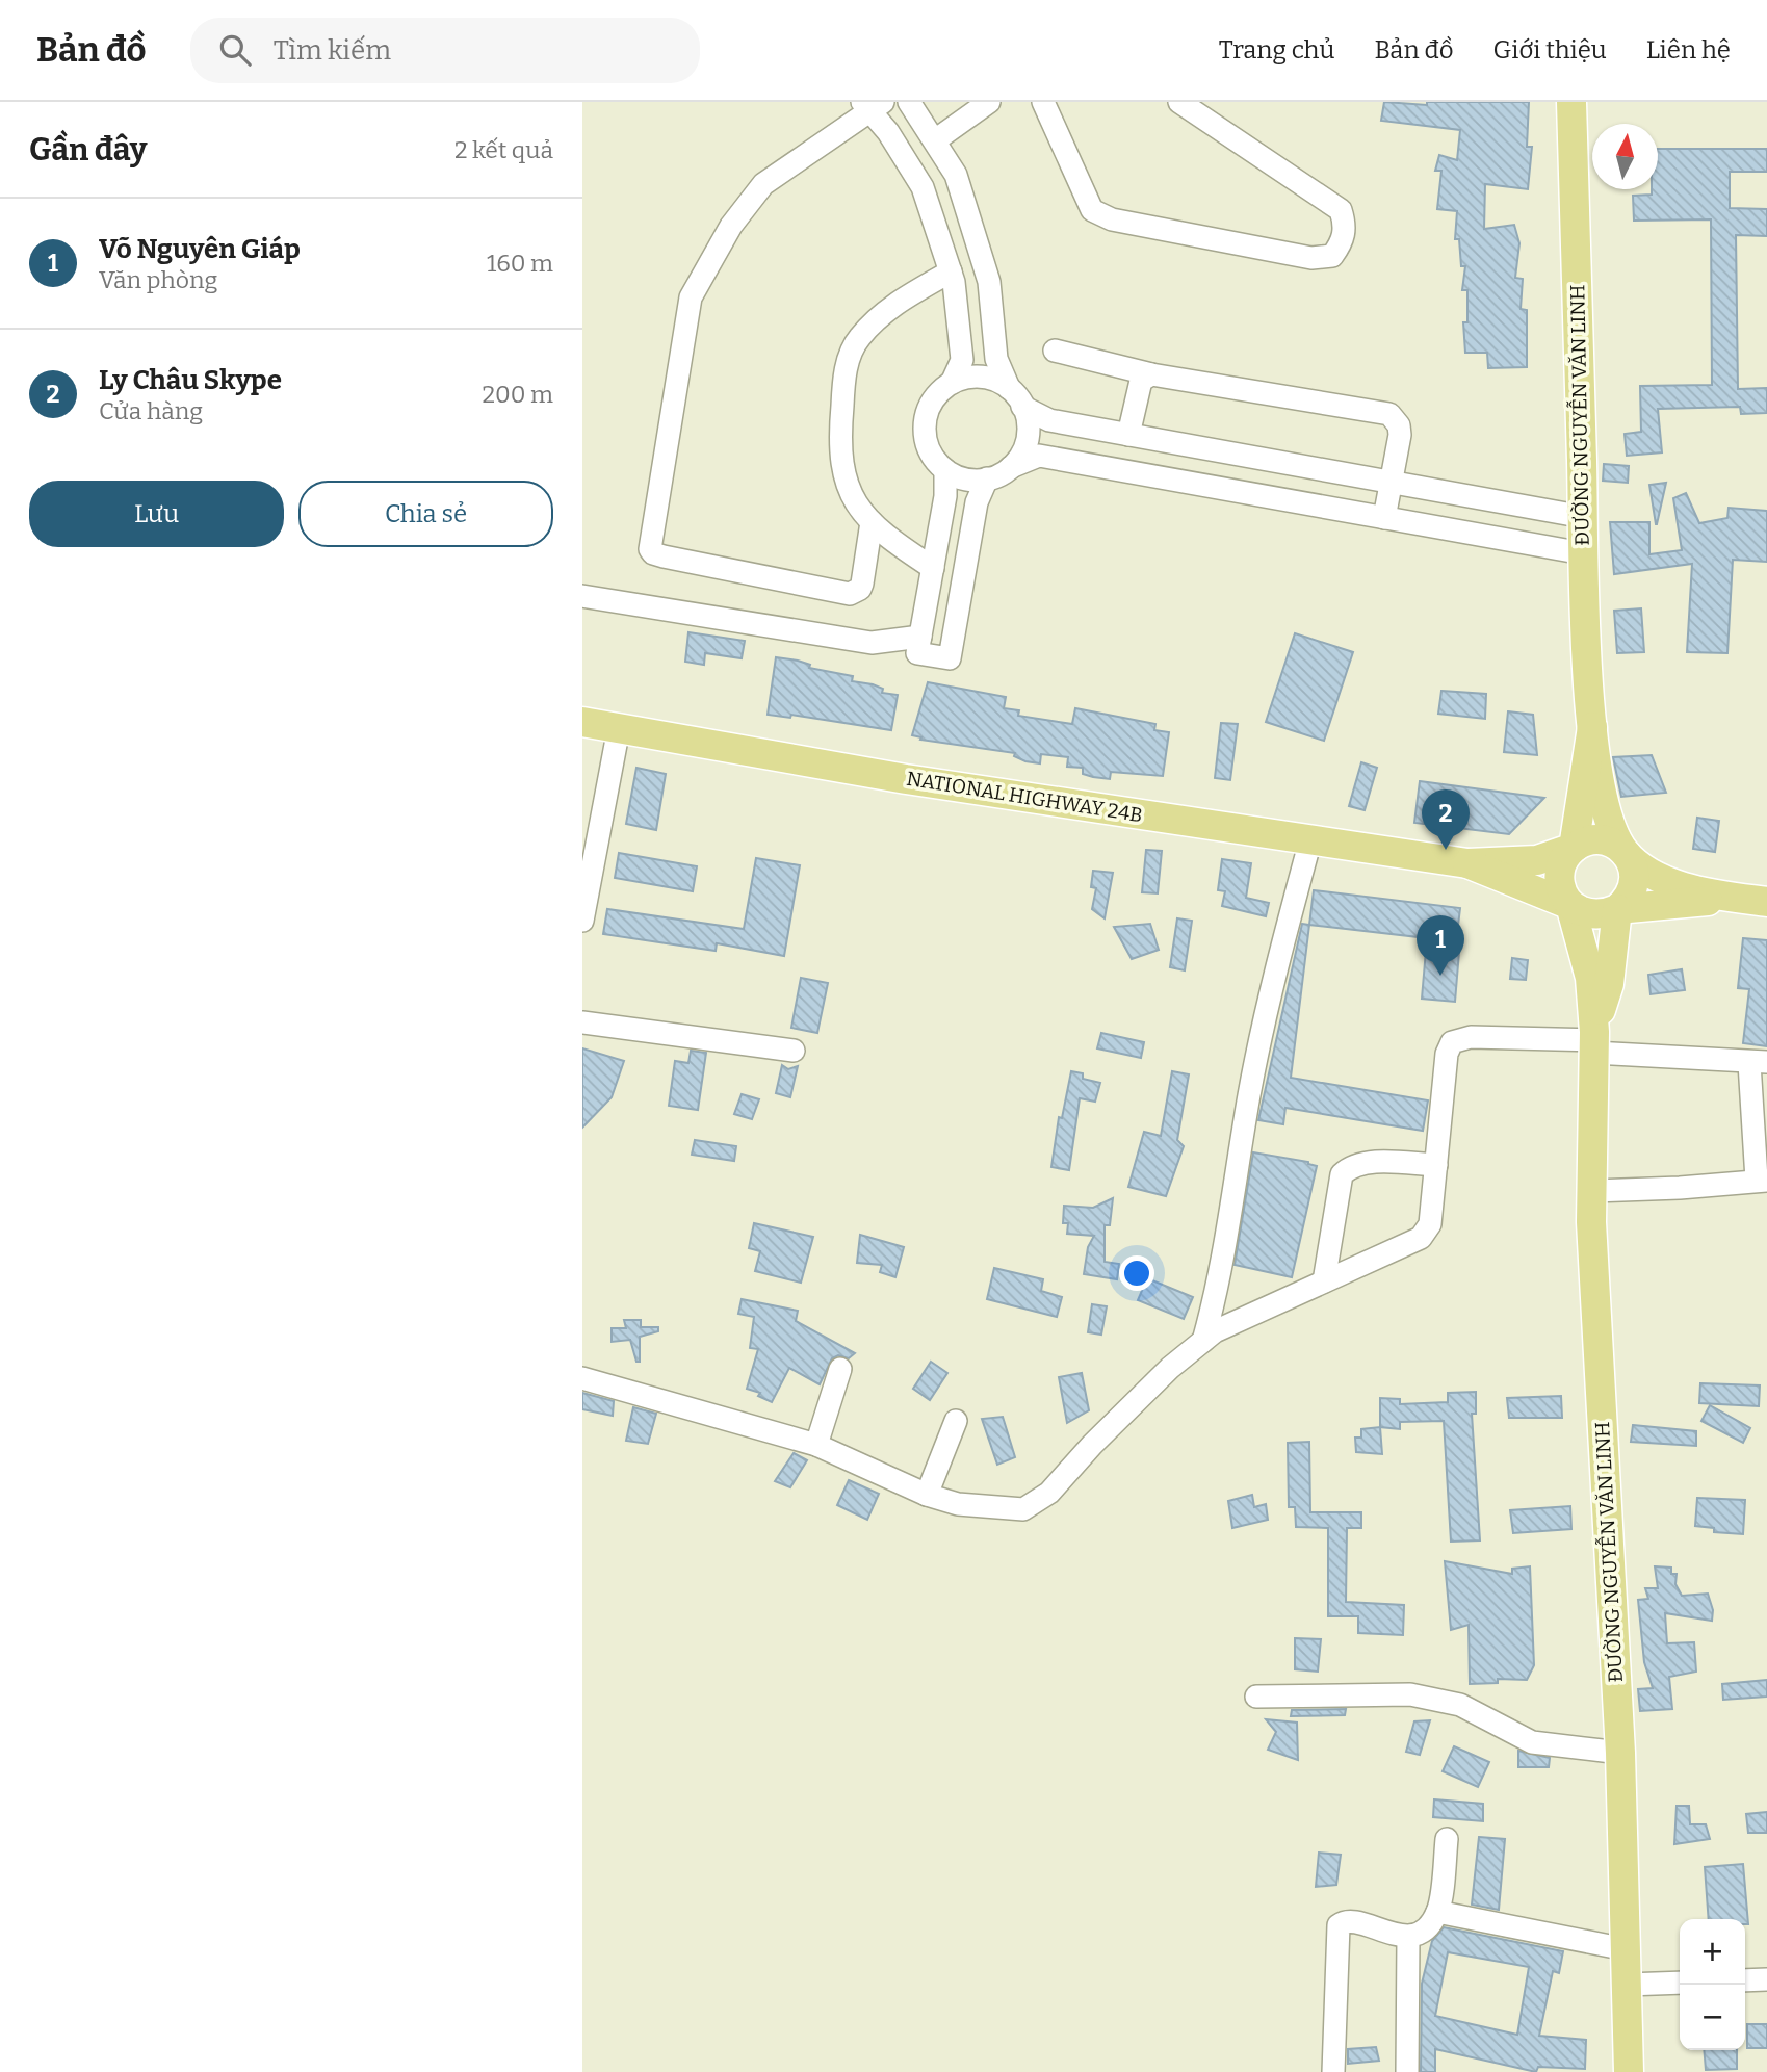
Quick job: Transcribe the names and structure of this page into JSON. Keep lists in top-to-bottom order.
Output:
{
  "streets": {
    "main road": ["ĐƯỜNG NGUYỄN VĂN LINH", "NATIONAL HIGHWAY 24B"]
  },
  "north": "top",
  "page": {
    "header": "Bản đồ",
    "search": "Tìm kiếm",
    "nav": [
      "Trang chủ",
      "Bản đồ",
      "Giới thiệu",
      "Liên hệ"
    ],
    "heading": ["Gần đây", "2 kết quả"],
    "list": [
      {
        "mark": "1",
        "name": "Võ Nguyên Giáp",
        "note": "Văn phòng",
        "value": "160 m"
      },
      {
        "mark": "2",
        "name": "Ly Châu Skype",
        "note": "Cửa hàng",
        "value": "200 m"
      }
    ],
    "buttons": ["Lưu", "Chia sẻ"],
    "pins": ["2", "1"],
    "map_buttons": ["+", "−"]
  }
}
